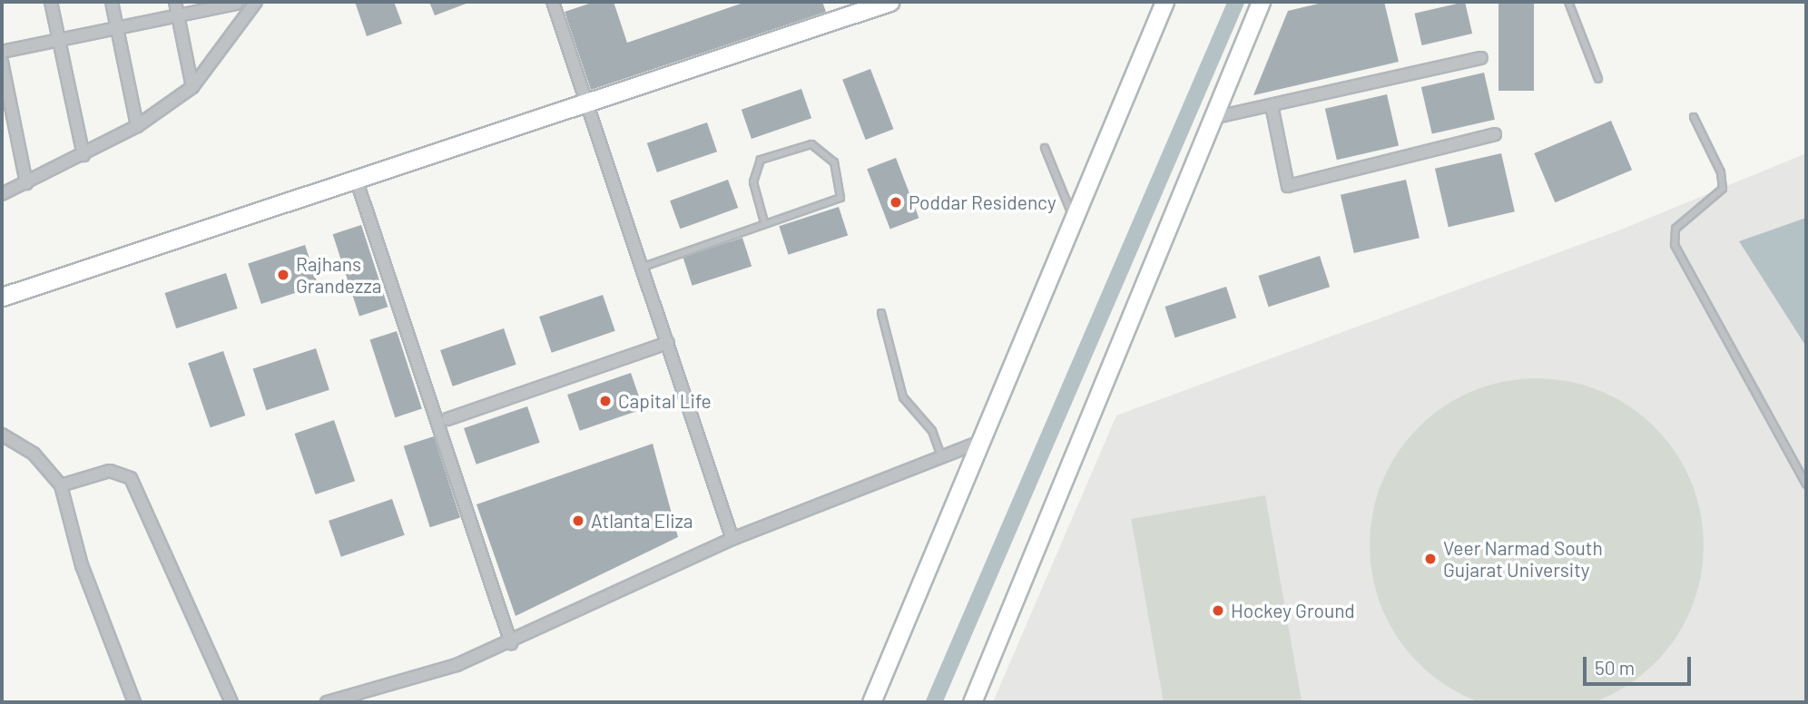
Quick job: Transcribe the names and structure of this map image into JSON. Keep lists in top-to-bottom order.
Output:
{
  "places": [
    "Poddar Residency",
    "Rajhans Grandezza",
    "Capital Life",
    "Atlanta Eliza",
    "Veer Narmad South Gujarat University",
    "Hockey Ground"
  ],
  "scale_bar": "50 m"
}
